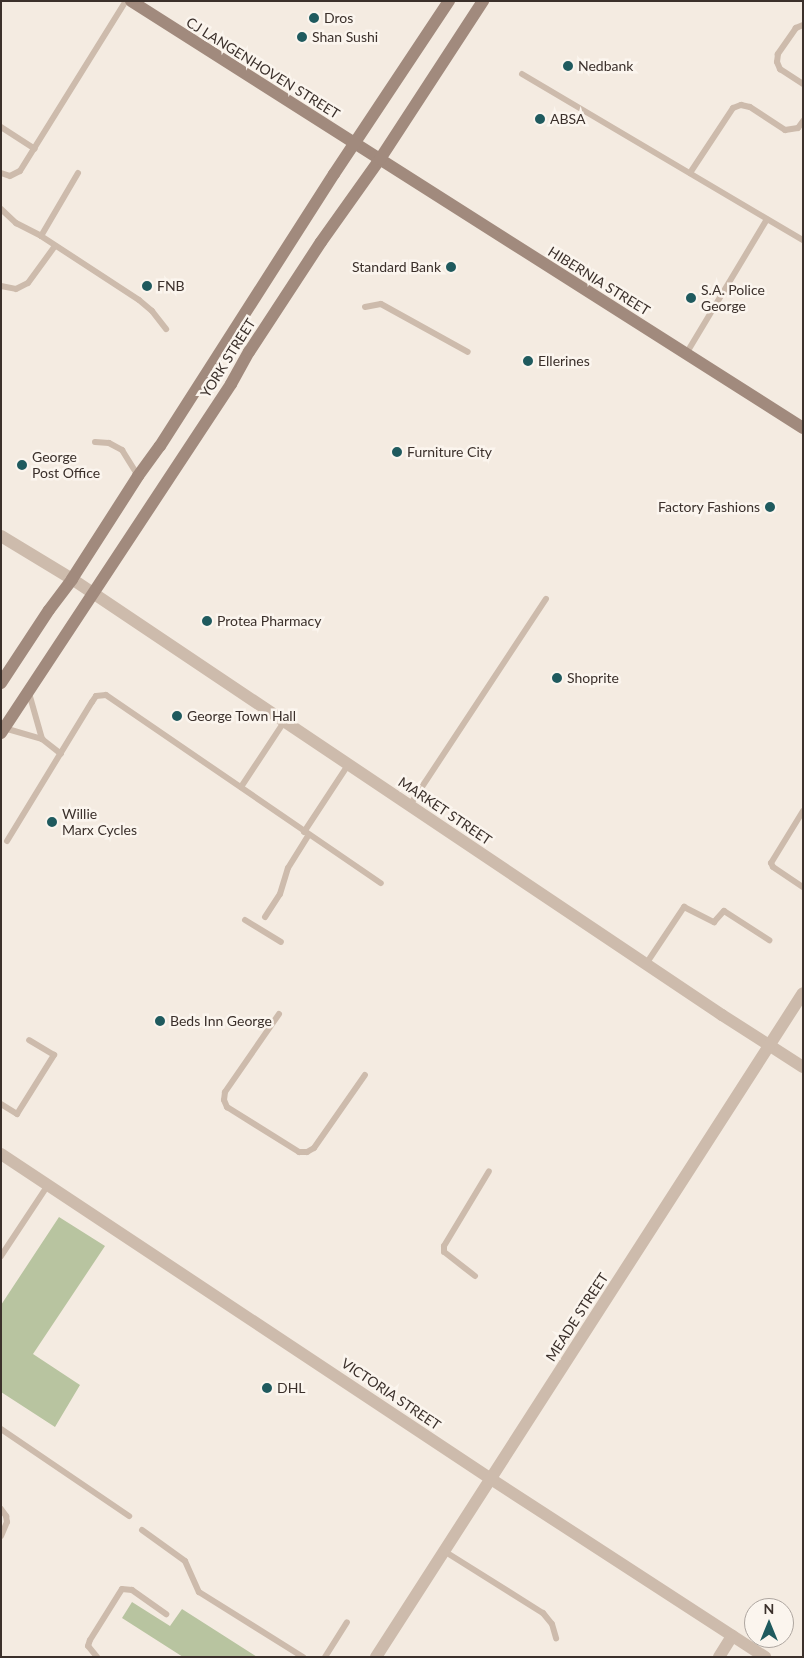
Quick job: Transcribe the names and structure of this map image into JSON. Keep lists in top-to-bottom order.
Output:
{
  "streets": {
    "main road": ["CJ LANGENHOVEN STREET", "HIBERNIA STREET", "YORK STREET"],
    "street": ["MARKET STREET", "MEADE STREET", "VICTORIA STREET"]
  },
  "crossings": [
    ["CJ LANGENHOVEN STREET", "HIBERNIA STREET"],
    ["CJ LANGENHOVEN STREET", "YORK STREET"],
    ["HIBERNIA STREET", "YORK STREET"],
    ["YORK STREET", "MARKET STREET"],
    ["MARKET STREET", "MEADE STREET"],
    ["MEADE STREET", "VICTORIA STREET"]
  ],
  "places": [
    "Dros",
    "Shan Sushi",
    "Nedbank",
    "ABSA",
    "Standard Bank",
    "FNB",
    "S.A. Police George",
    "Ellerines",
    "Furniture City",
    "George Post Office",
    "Factory Fashions",
    "Protea Pharmacy",
    "Shoprite",
    "George Town Hall",
    "Willie Marx Cycles",
    "Beds Inn George",
    "DHL"
  ],
  "north": "top"
}
